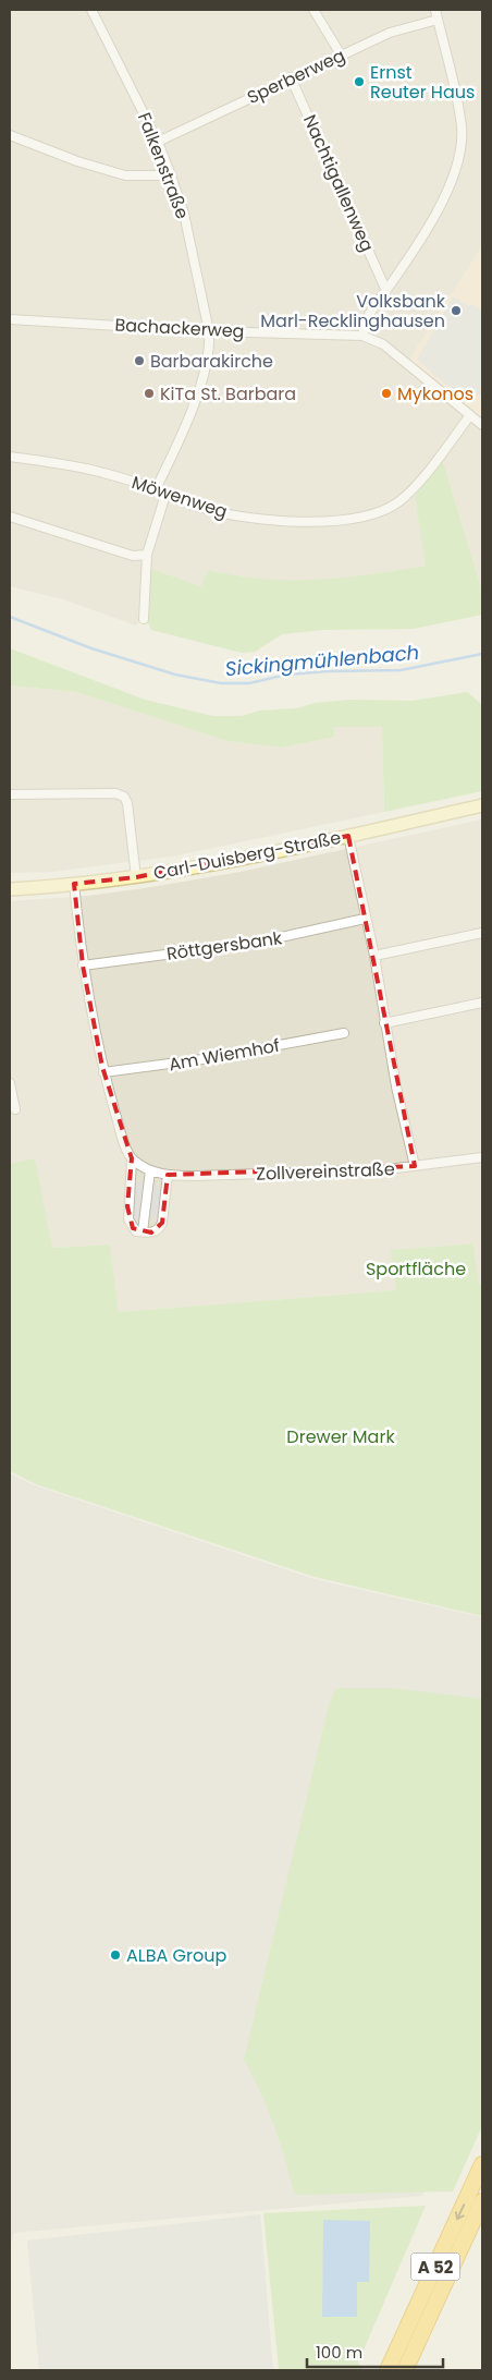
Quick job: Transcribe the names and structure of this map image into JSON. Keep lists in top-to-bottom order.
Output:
{
  "streets": {
    "highway": ["A 52"],
    "main road": ["Carl-Duisberg-Straße"],
    "street": [
      "Sperberweg",
      "Falkenstraße",
      "Nachtigallenweg",
      "Bachackerweg",
      "Möwenweg",
      "Röttgersbank",
      "Am Wiemhof",
      "Zollvereinstraße"
    ]
  },
  "crossings": [
    ["Sperberweg", "Falkenstraße"],
    ["Sperberweg", "Nachtigallenweg"],
    ["Falkenstraße", "Bachackerweg"],
    ["Falkenstraße", "Möwenweg"],
    ["Bachackerweg", "Möwenweg"]
  ],
  "water": ["Sickingmühlenbach"],
  "parks": ["Sportfläche", "Drewer Mark"],
  "places": [
    "Ernst Reuter Haus",
    "Volksbank Marl-Recklinghausen",
    "Barbarakirche",
    "KiTa St. Barbara",
    "Mykonos",
    "ALBA Group"
  ],
  "scale_bar": "100 m"
}
